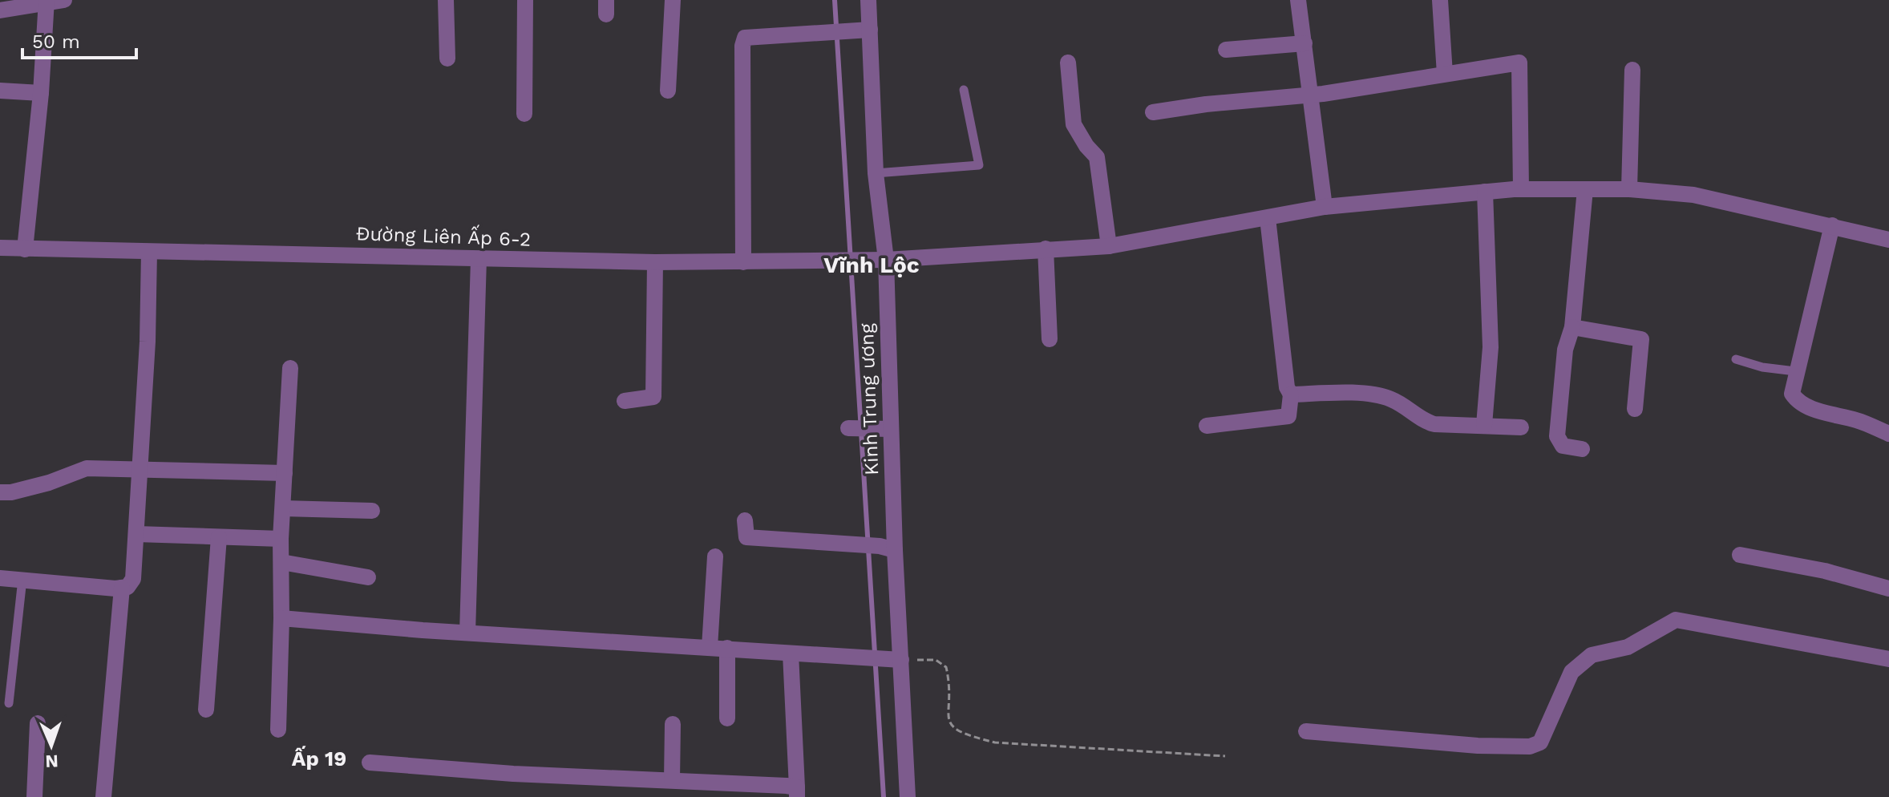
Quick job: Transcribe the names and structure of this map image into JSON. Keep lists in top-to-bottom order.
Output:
{
  "streets": {
    "street": ["Đường Liên Ấp 6-2", "Kinh Trung ương"]
  },
  "crossings": [
    ["Đường Liên Ấp 6-2", "Kinh Trung ương"]
  ],
  "districts": ["Vĩnh Lộc", "Ấp 19"],
  "scale_bar": "50 m",
  "north": "bottom"
}
